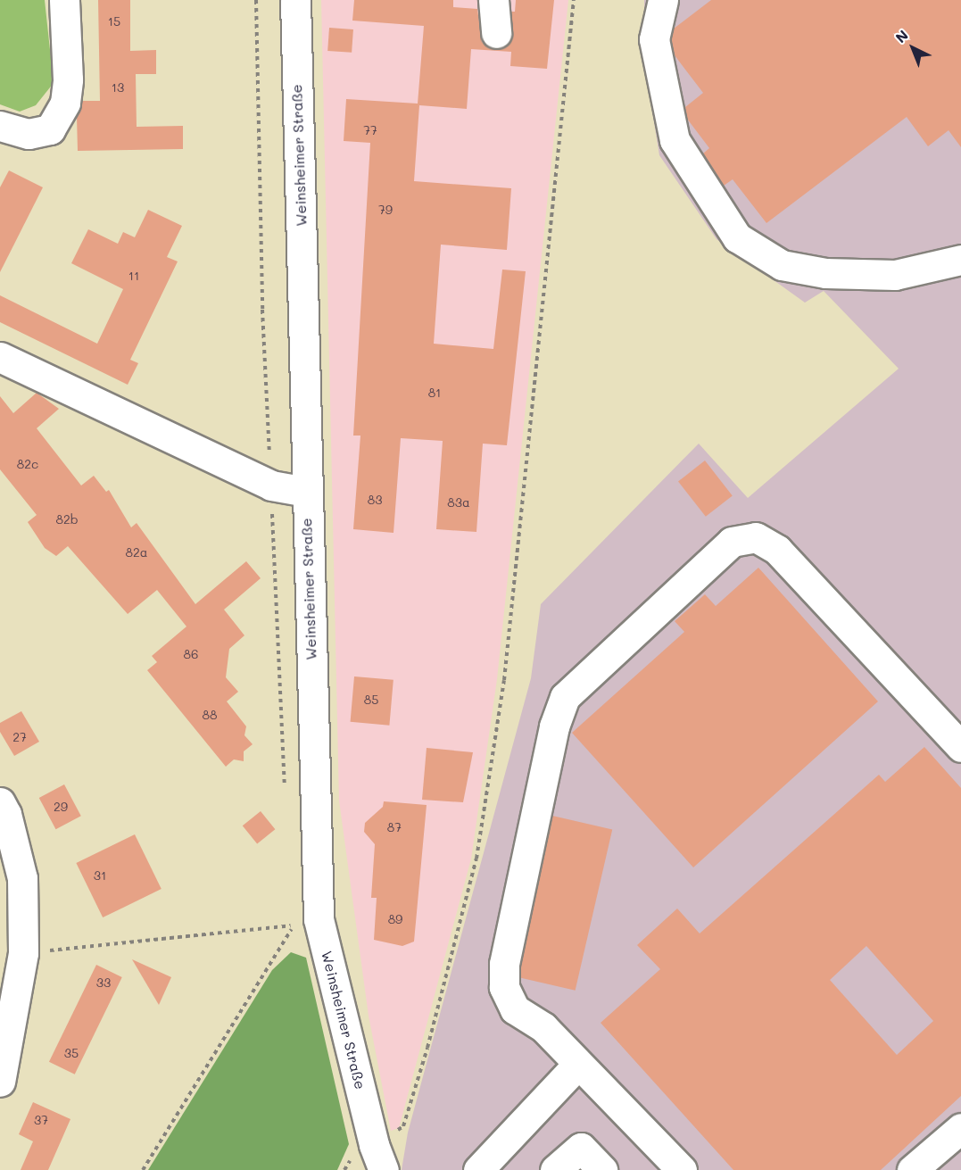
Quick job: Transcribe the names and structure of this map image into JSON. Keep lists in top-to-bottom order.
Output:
{
  "streets": {
    "main road": ["Weinsheimer Straße"]
  },
  "house_numbers": [
    "15",
    "13",
    "77",
    "79",
    "11",
    "81",
    "82c",
    "83",
    "83a",
    "82b",
    "82a",
    "86",
    "85",
    "88",
    "27",
    "29",
    "87",
    "31",
    "89",
    "33",
    "35",
    "37"
  ],
  "north": "top left"
}
